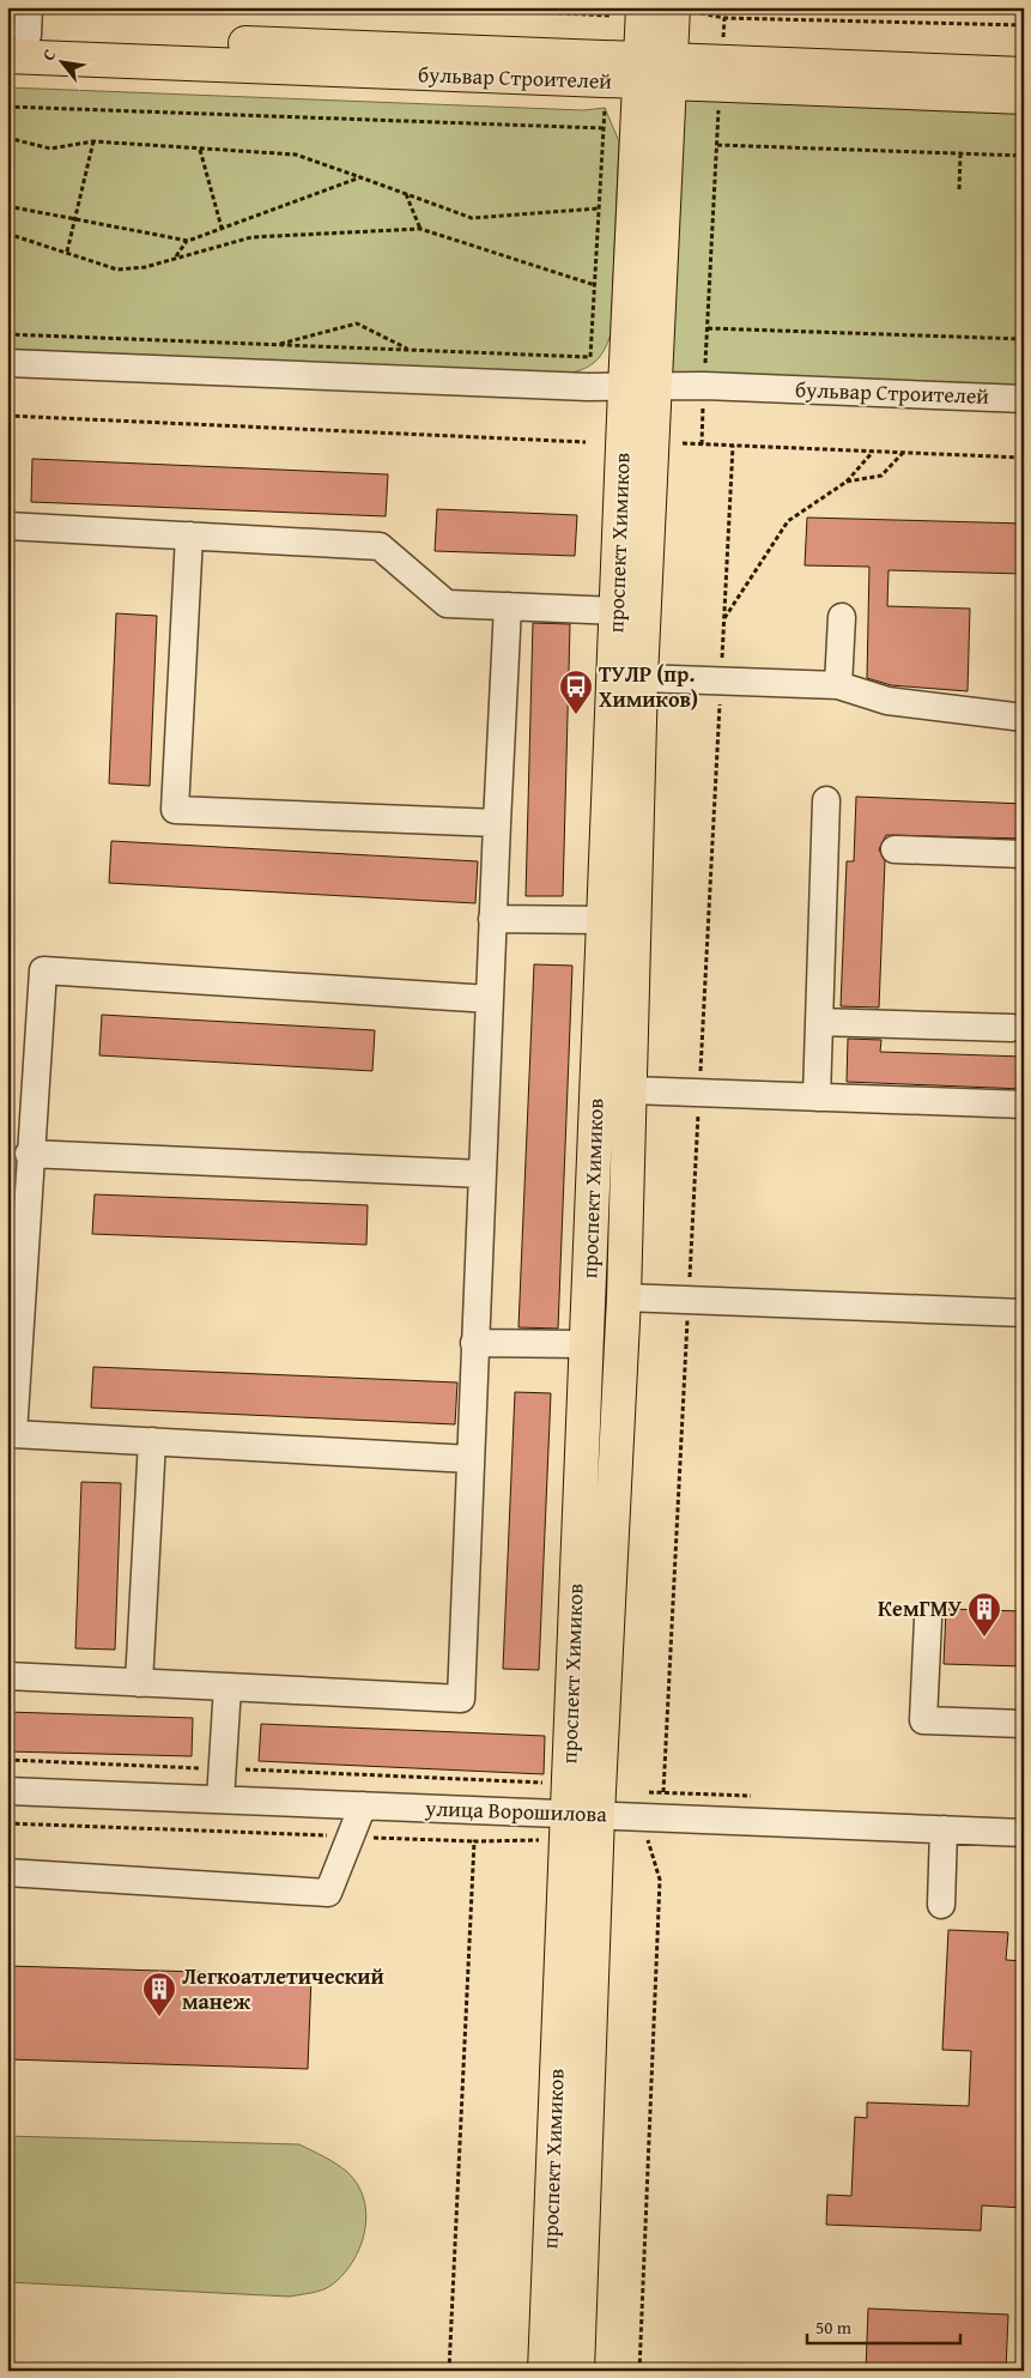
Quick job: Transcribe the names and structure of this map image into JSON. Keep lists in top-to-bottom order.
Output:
{
  "streets": {
    "main road": ["бульвар Строителей", "проспект Химиков"],
    "street": ["улица Ворошилова"]
  },
  "crossings": [
    ["бульвар Строителей", "проспект Химиков"],
    ["проспект Химиков", "улица Ворошилова"]
  ],
  "places": {
    "bus stop": ["ТУЛР (пр. Химиков)"],
    "building": ["КемГМУ", "Легкоатлетический манеж"]
  },
  "scale_bar": "50 m",
  "north": "top left"
}
